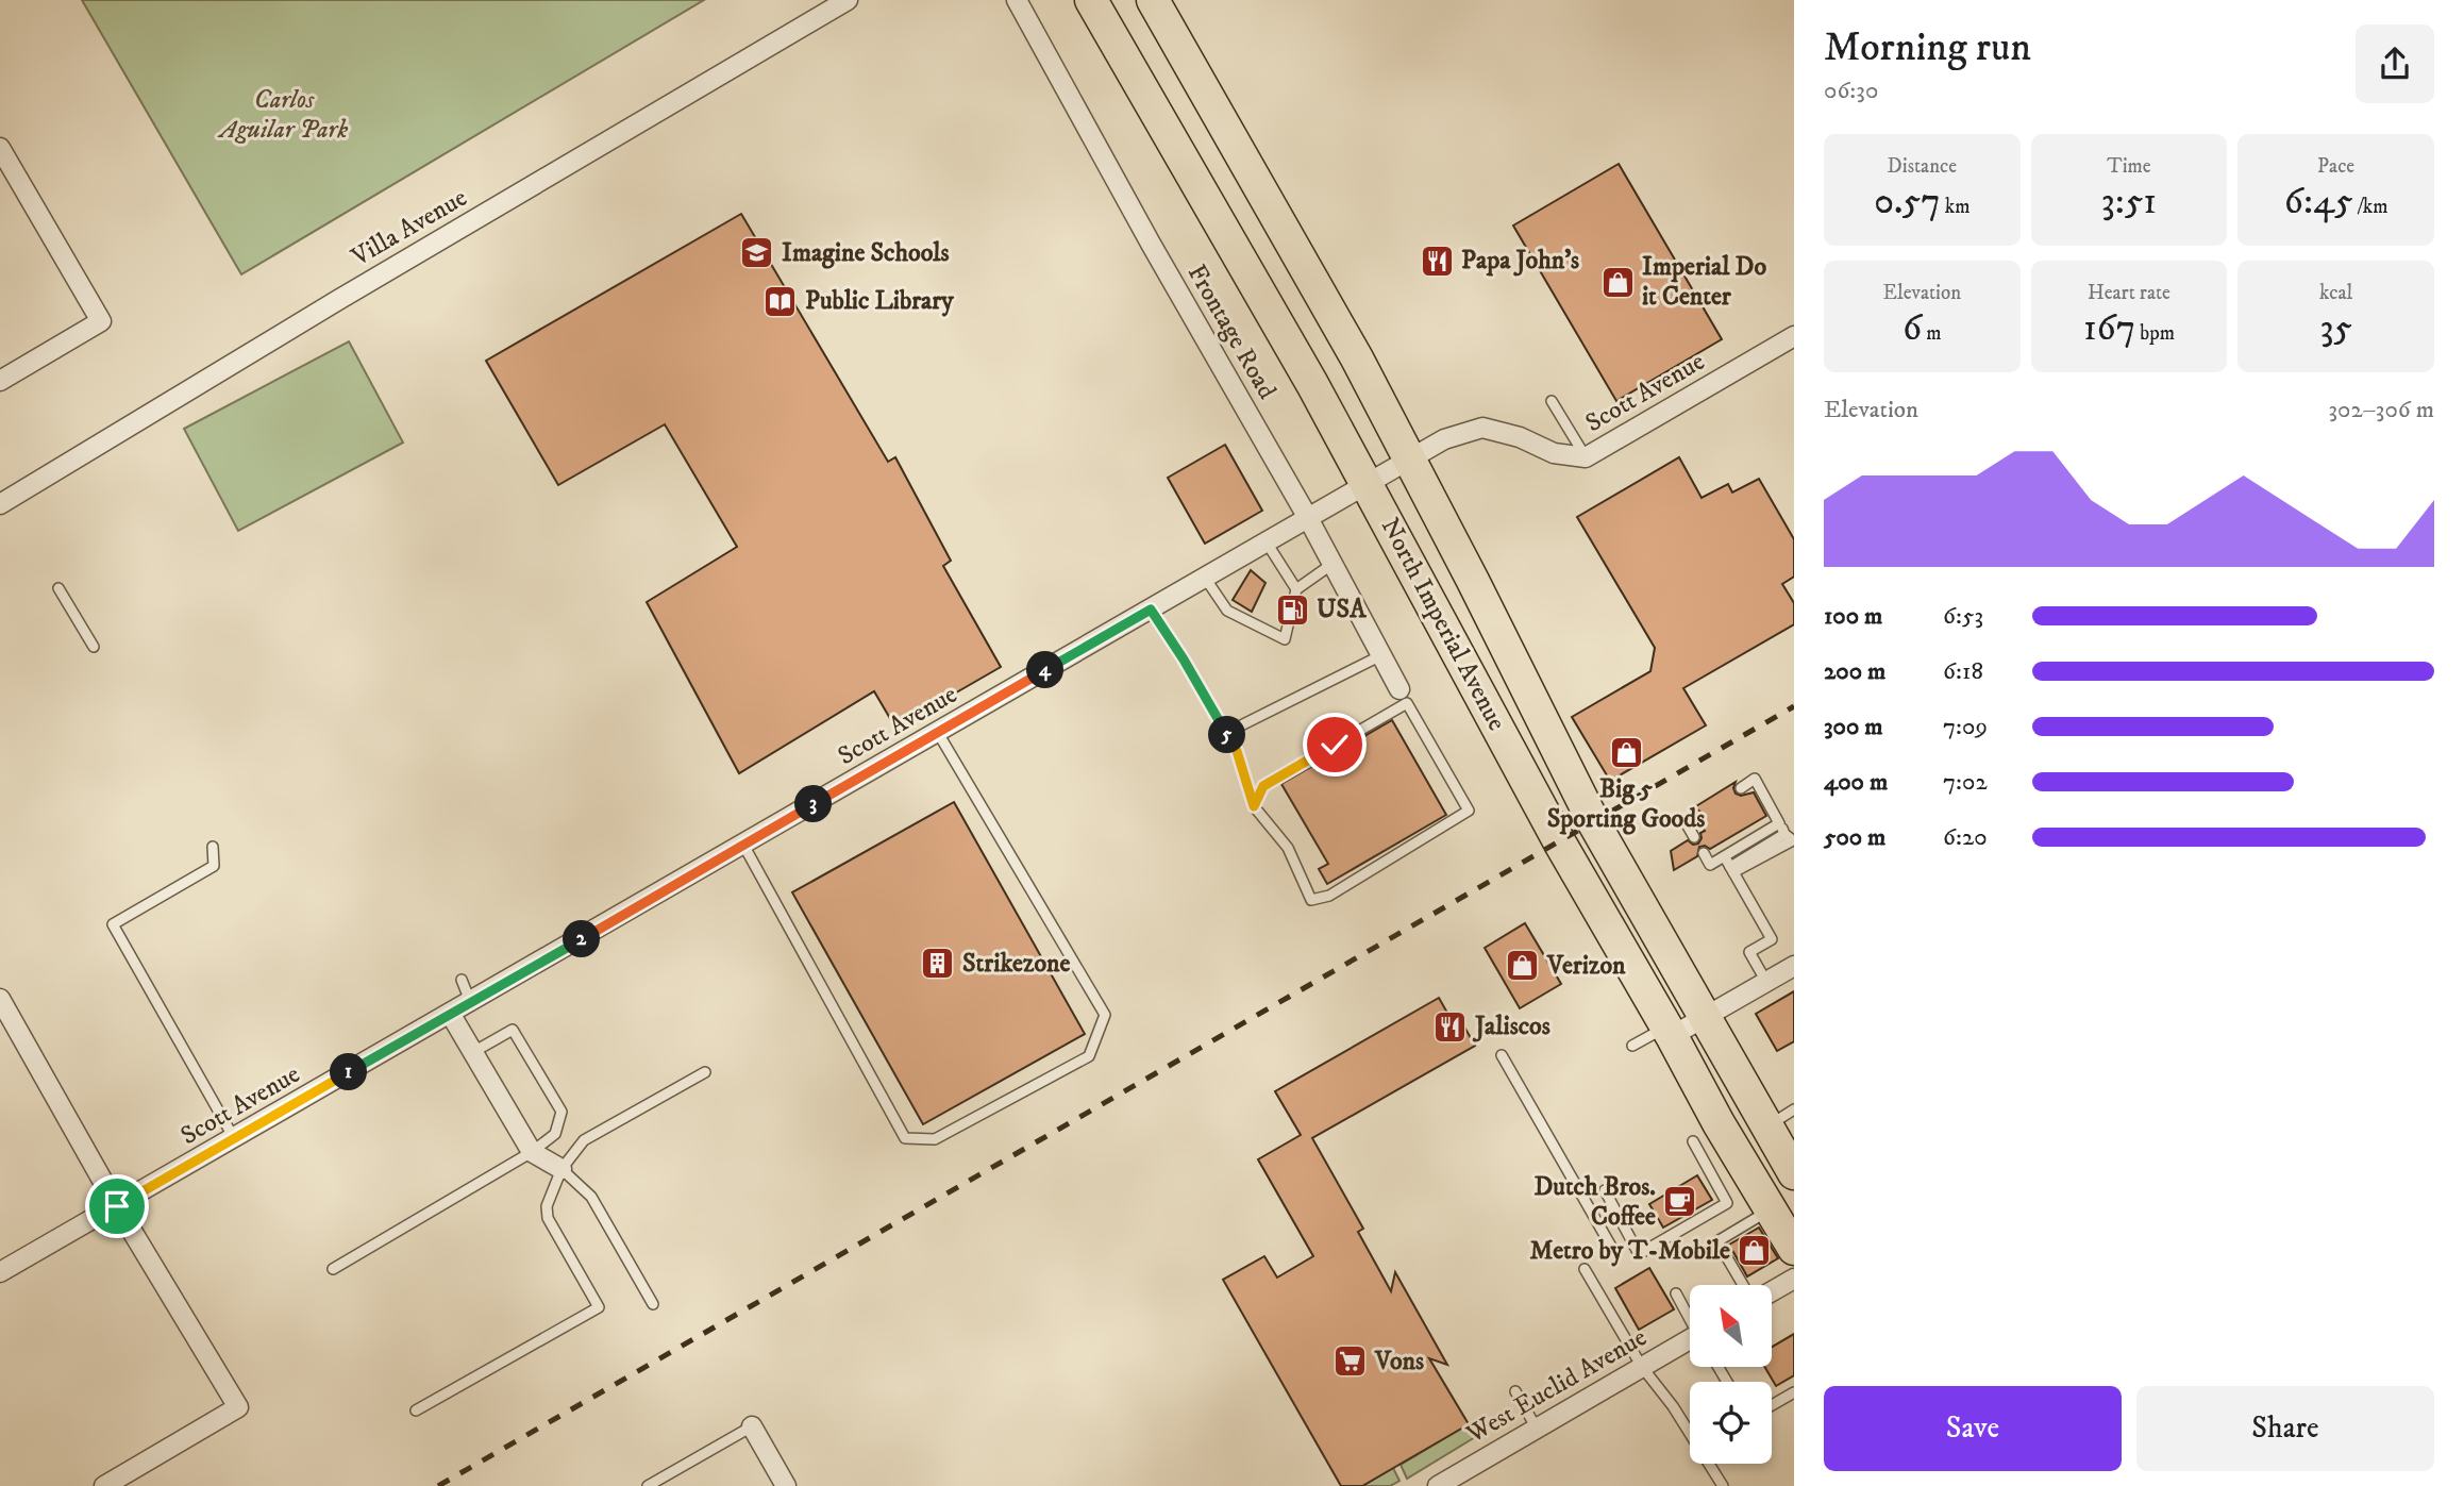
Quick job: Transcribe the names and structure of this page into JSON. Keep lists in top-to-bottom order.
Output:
{
  "streets": {
    "highway": ["North Imperial Avenue"],
    "street": [
      "Villa Avenue",
      "Frontage Road",
      "Scott Avenue",
      "West Euclid Avenue"
    ]
  },
  "crossings": [
    ["Frontage Road", "Scott Avenue"],
    ["Scott Avenue", "North Imperial Avenue"]
  ],
  "parks": ["Carlos Aguilar Park"],
  "places": {
    "school or university": ["Imagine Schools"],
    "restaurant": ["Papa John's", "Jaliscos"],
    "shop": [
      "Imperial Do it Center",
      "Big 5 Sporting Goods",
      "Verizon",
      "Metro by T-Mobile"
    ],
    "library": ["Public Library"],
    "fuel station": ["USA"],
    "building": ["Strikezone"],
    "cafe": ["Dutch Bros. Coffee"],
    "supermarket": ["Vons"]
  },
  "north": "top left",
  "page": {
    "heading": ["Morning run", "06:30"],
    "stats": [
      ["Distance", "0.57 km"],
      ["Time", "3:51"],
      ["Pace", "6:45 /km"],
      ["Elevation", "6 m"],
      ["Heart rate", "167 bpm"],
      ["kcal", "35"]
    ],
    "chart": ["Elevation", "302–306 m"],
    "list": [
      {
        "name": "100 m",
        "note": "6:53"
      },
      {
        "name": "200 m",
        "note": "6:18"
      },
      {
        "name": "300 m",
        "note": "7:09"
      },
      {
        "name": "400 m",
        "note": "7:02"
      },
      {
        "name": "500 m",
        "note": "6:20"
      }
    ],
    "pins": [
      "4",
      "5",
      "3",
      "2",
      "1"
    ],
    "buttons": ["Save", "Share"]
  }
}
